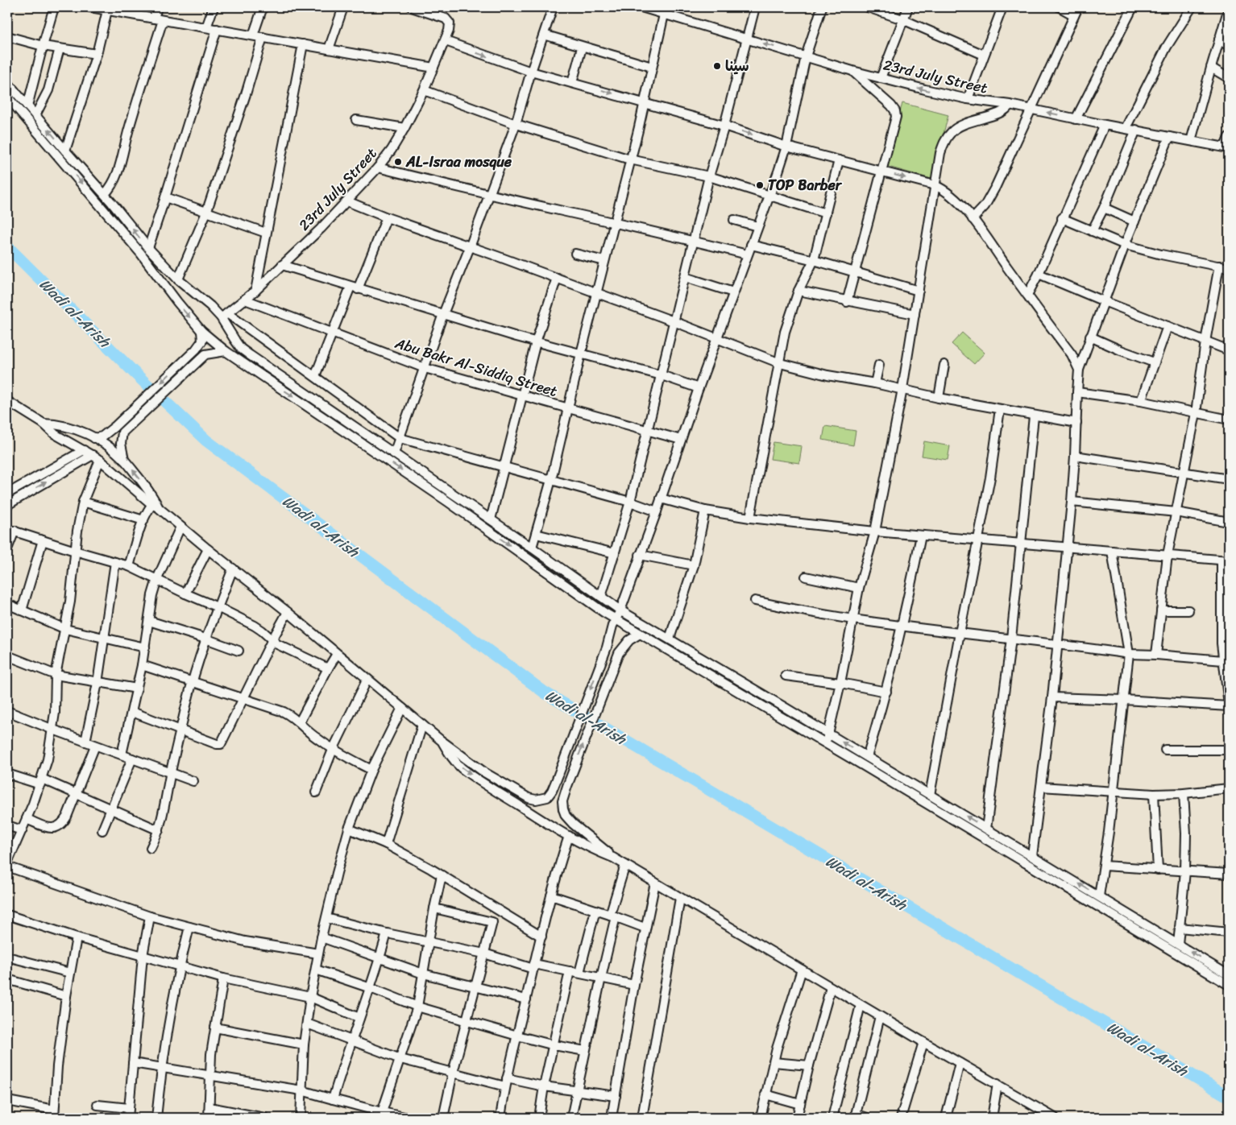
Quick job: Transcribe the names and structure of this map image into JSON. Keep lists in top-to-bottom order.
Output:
{
  "streets": {
    "street": ["23rd July Street", "Abu Bakr Al-Siddiq Street"]
  },
  "crossings": [
    ["23rd July Street", "Abu Bakr Al-Siddiq Street"]
  ],
  "water": ["Wadi al-Arish"],
  "places": ["سينا", "AL-Israa mosque", "TOP Barber"]
}
